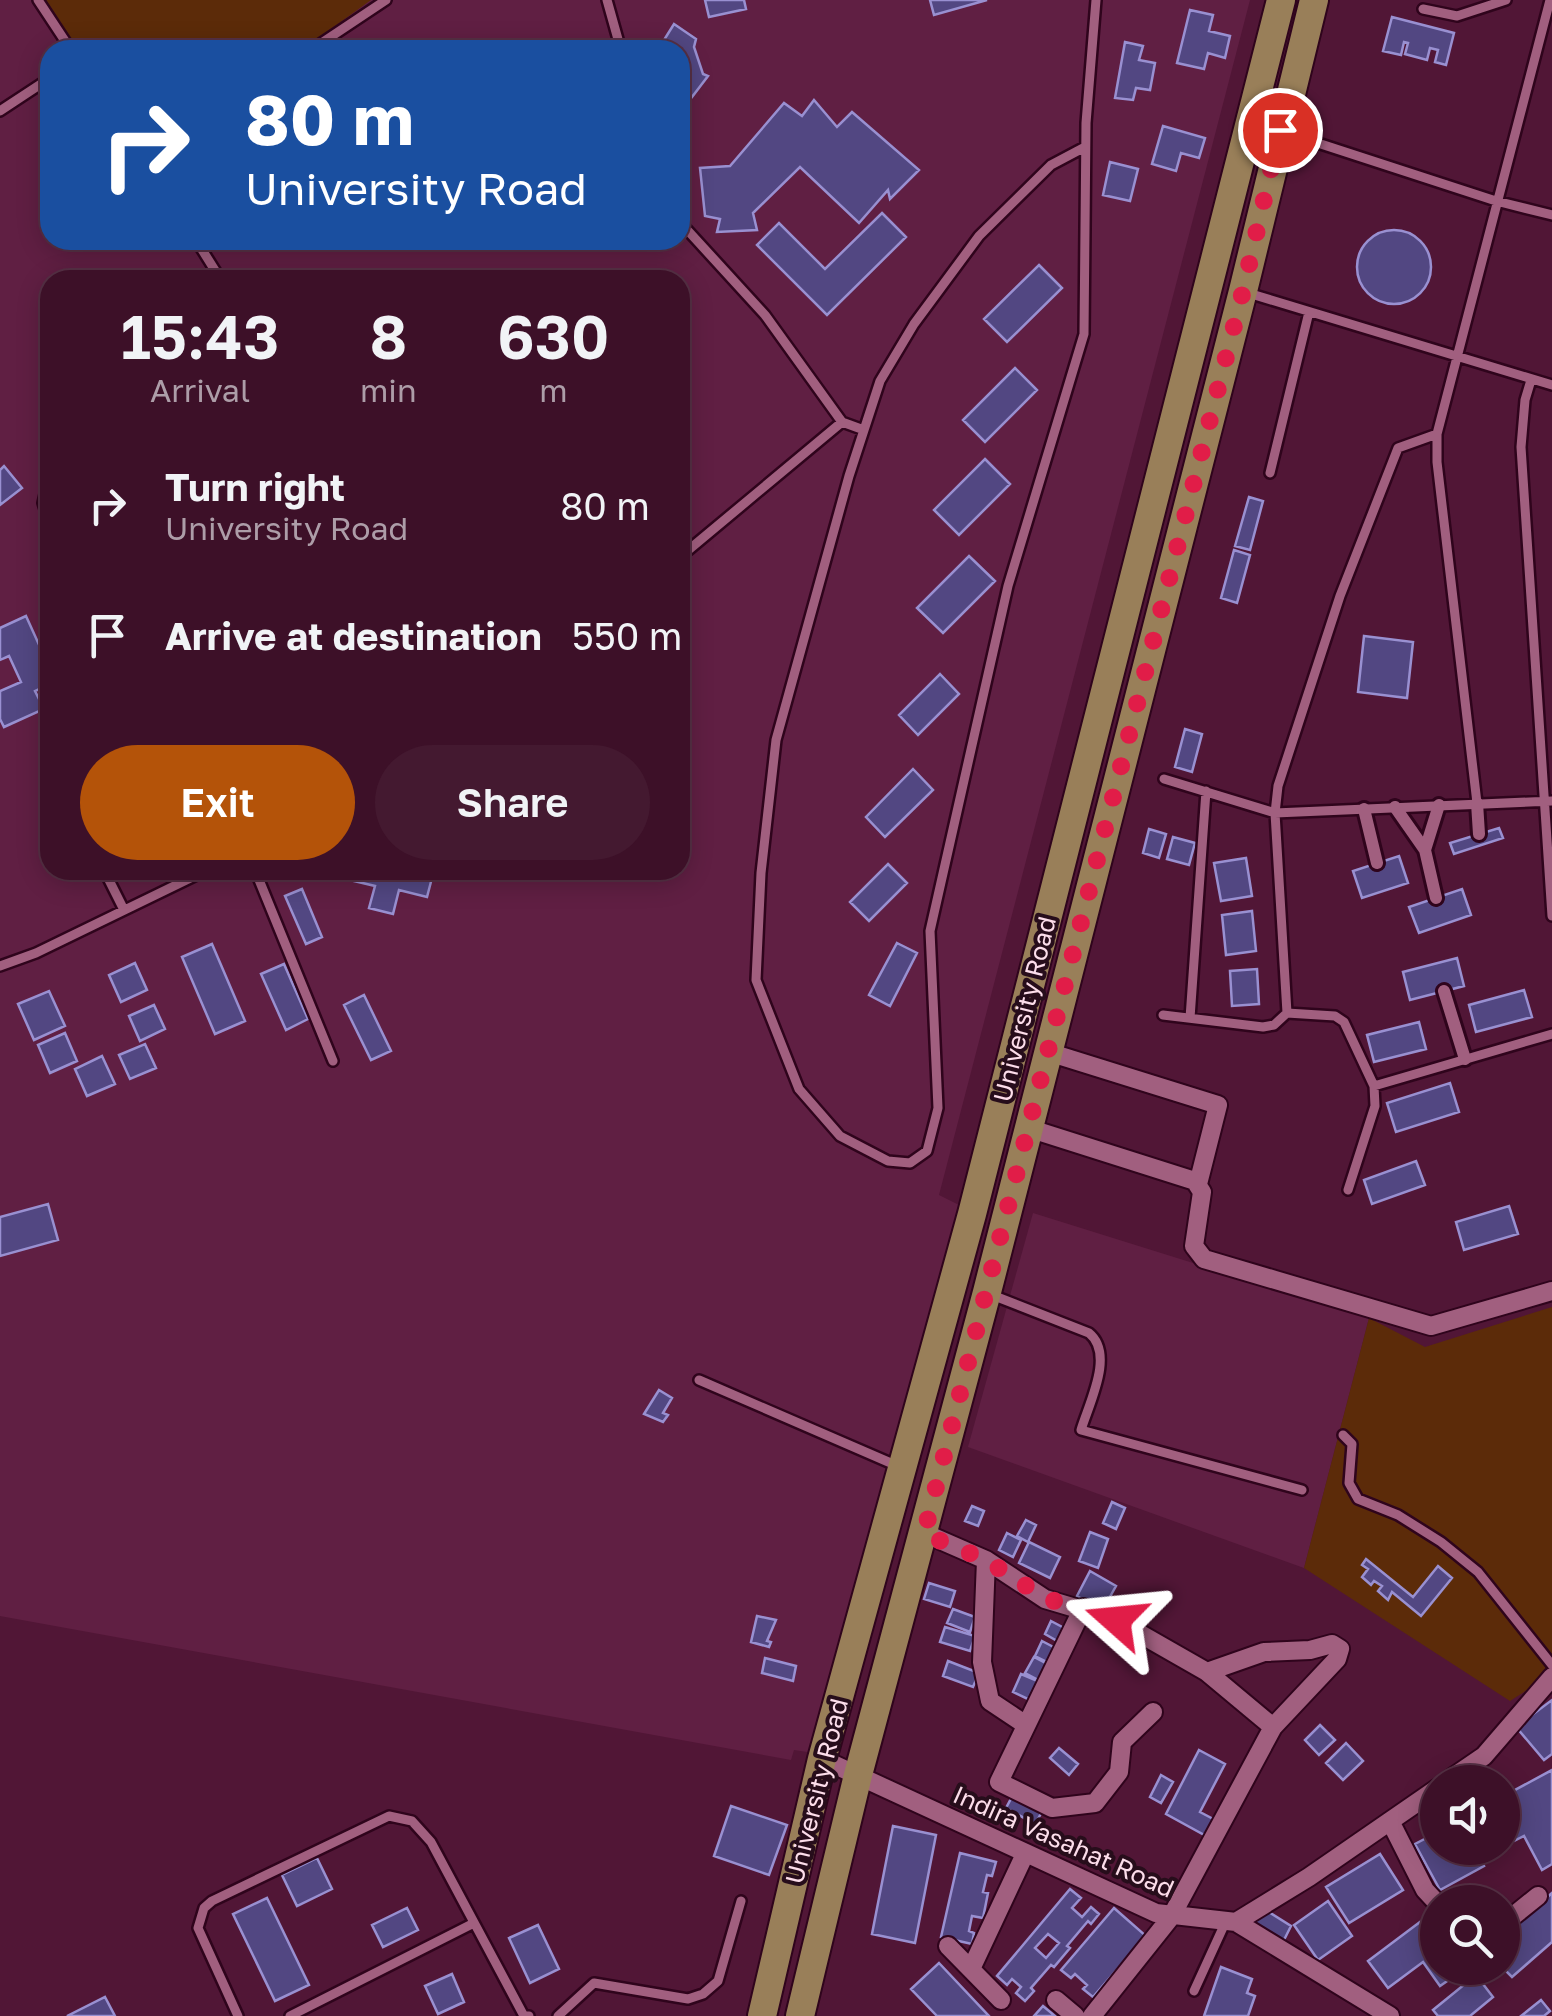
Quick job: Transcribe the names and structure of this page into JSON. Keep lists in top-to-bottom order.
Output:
{
  "streets": {
    "main road": ["University Road"],
    "street": ["Indira Vasahat Road"]
  },
  "crossings": [
    ["University Road", "Indira Vasahat Road"]
  ],
  "page": {
    "turn": ["80 m", "University Road"],
    "eta": [
      "15:43",
      "Arrival",
      "8",
      "min",
      "630",
      "m"
    ],
    "list": [
      {
        "name": "Turn right",
        "note": "University Road",
        "value": "80 m"
      },
      {
        "name": "Arrive at destination",
        "value": "550 m"
      }
    ],
    "buttons": ["Exit", "Share"]
  }
}
